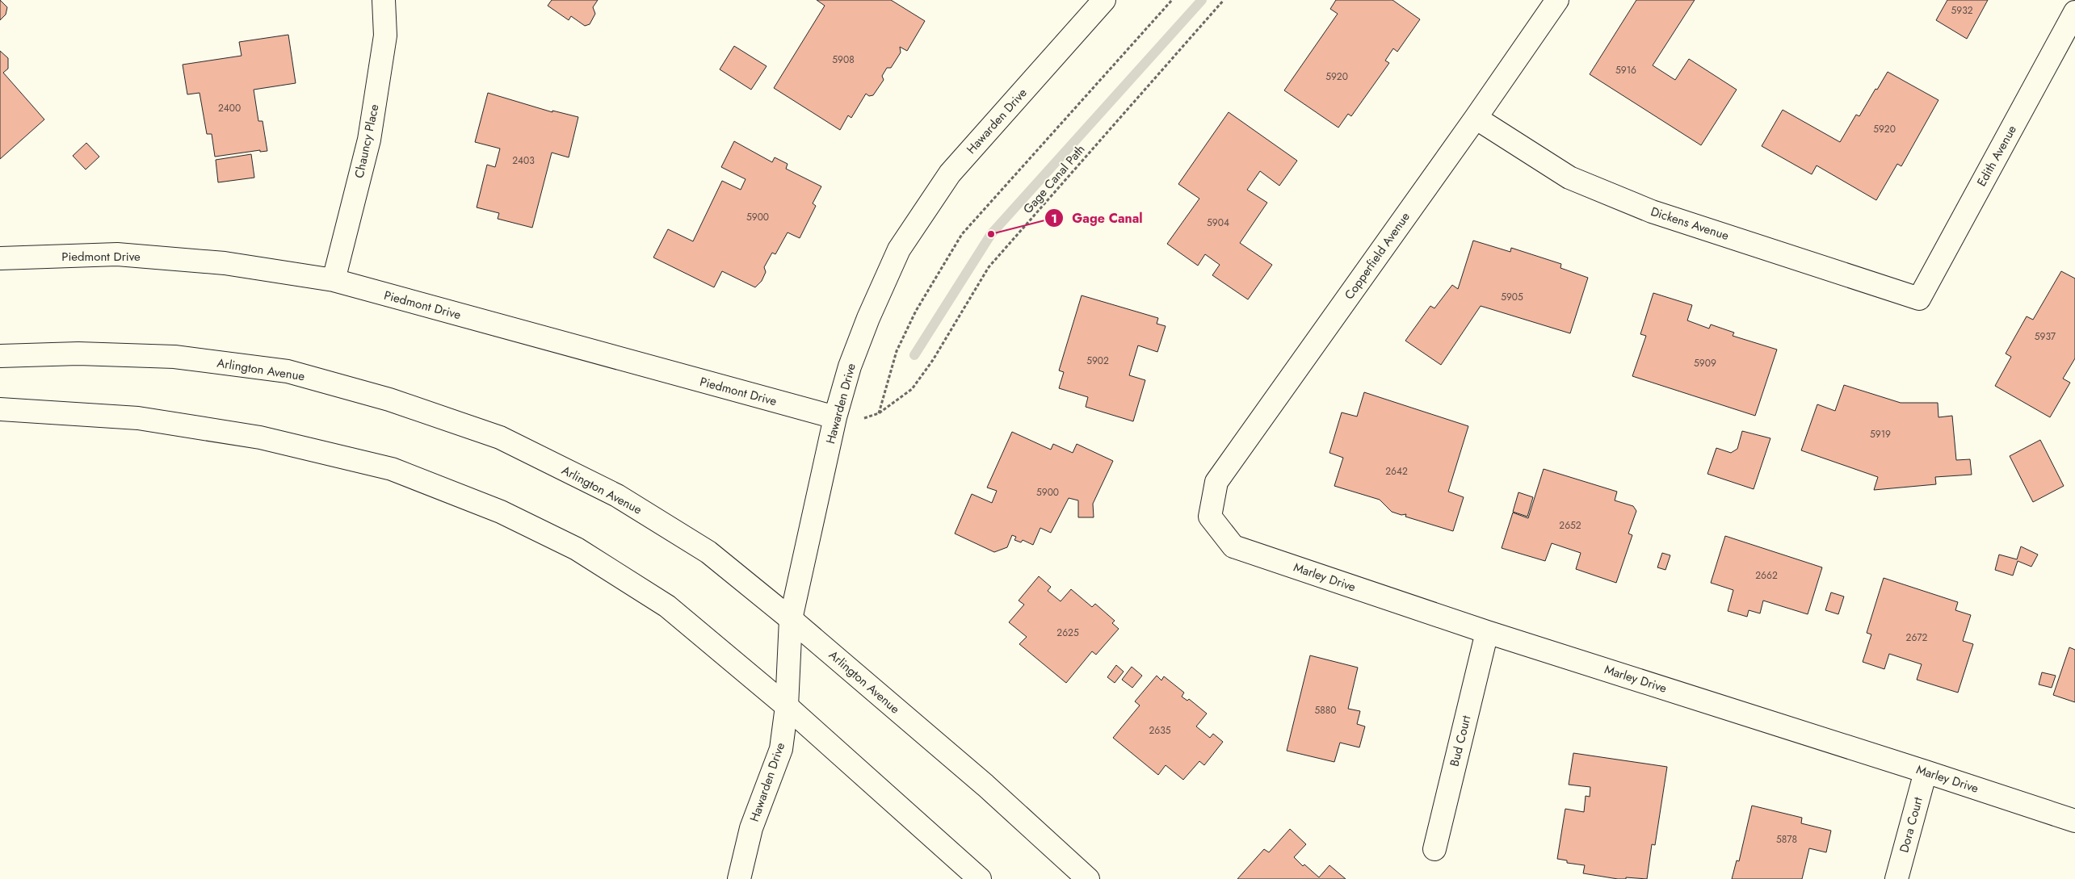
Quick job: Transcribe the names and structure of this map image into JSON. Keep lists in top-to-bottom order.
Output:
{
  "streets": {
    "street": [
      "Hawarden Drive",
      "Chauncy Place",
      "Edith Avenue",
      "Dickens Avenue",
      "Copperfield Avenue",
      "Piedmont Drive",
      "Arlington Avenue",
      "Marley Drive",
      "Bud Court",
      "Dora Court"
    ],
    "path": ["Gage Canal Path"]
  },
  "crossings": [
    ["Hawarden Drive", "Gage Canal Path"],
    ["Hawarden Drive", "Piedmont Drive"],
    ["Hawarden Drive", "Arlington Avenue"],
    ["Chauncy Place", "Piedmont Drive"],
    ["Edith Avenue", "Dickens Avenue"],
    ["Gage Canal Path", "Piedmont Drive"],
    ["Dickens Avenue", "Copperfield Avenue"],
    ["Copperfield Avenue", "Marley Drive"],
    ["Marley Drive", "Bud Court"],
    ["Marley Drive", "Dora Court"]
  ],
  "places": ["Gage Canal"],
  "house_numbers": [
    "5932",
    "5908",
    "5916",
    "5920",
    "2400",
    "5920",
    "2403",
    "5900",
    "5904",
    "5905",
    "5937",
    "5902",
    "5909",
    "5919",
    "2642",
    "5900",
    "2652",
    "2662",
    "2625",
    "2672",
    "5880",
    "2635",
    "5878"
  ]
}
